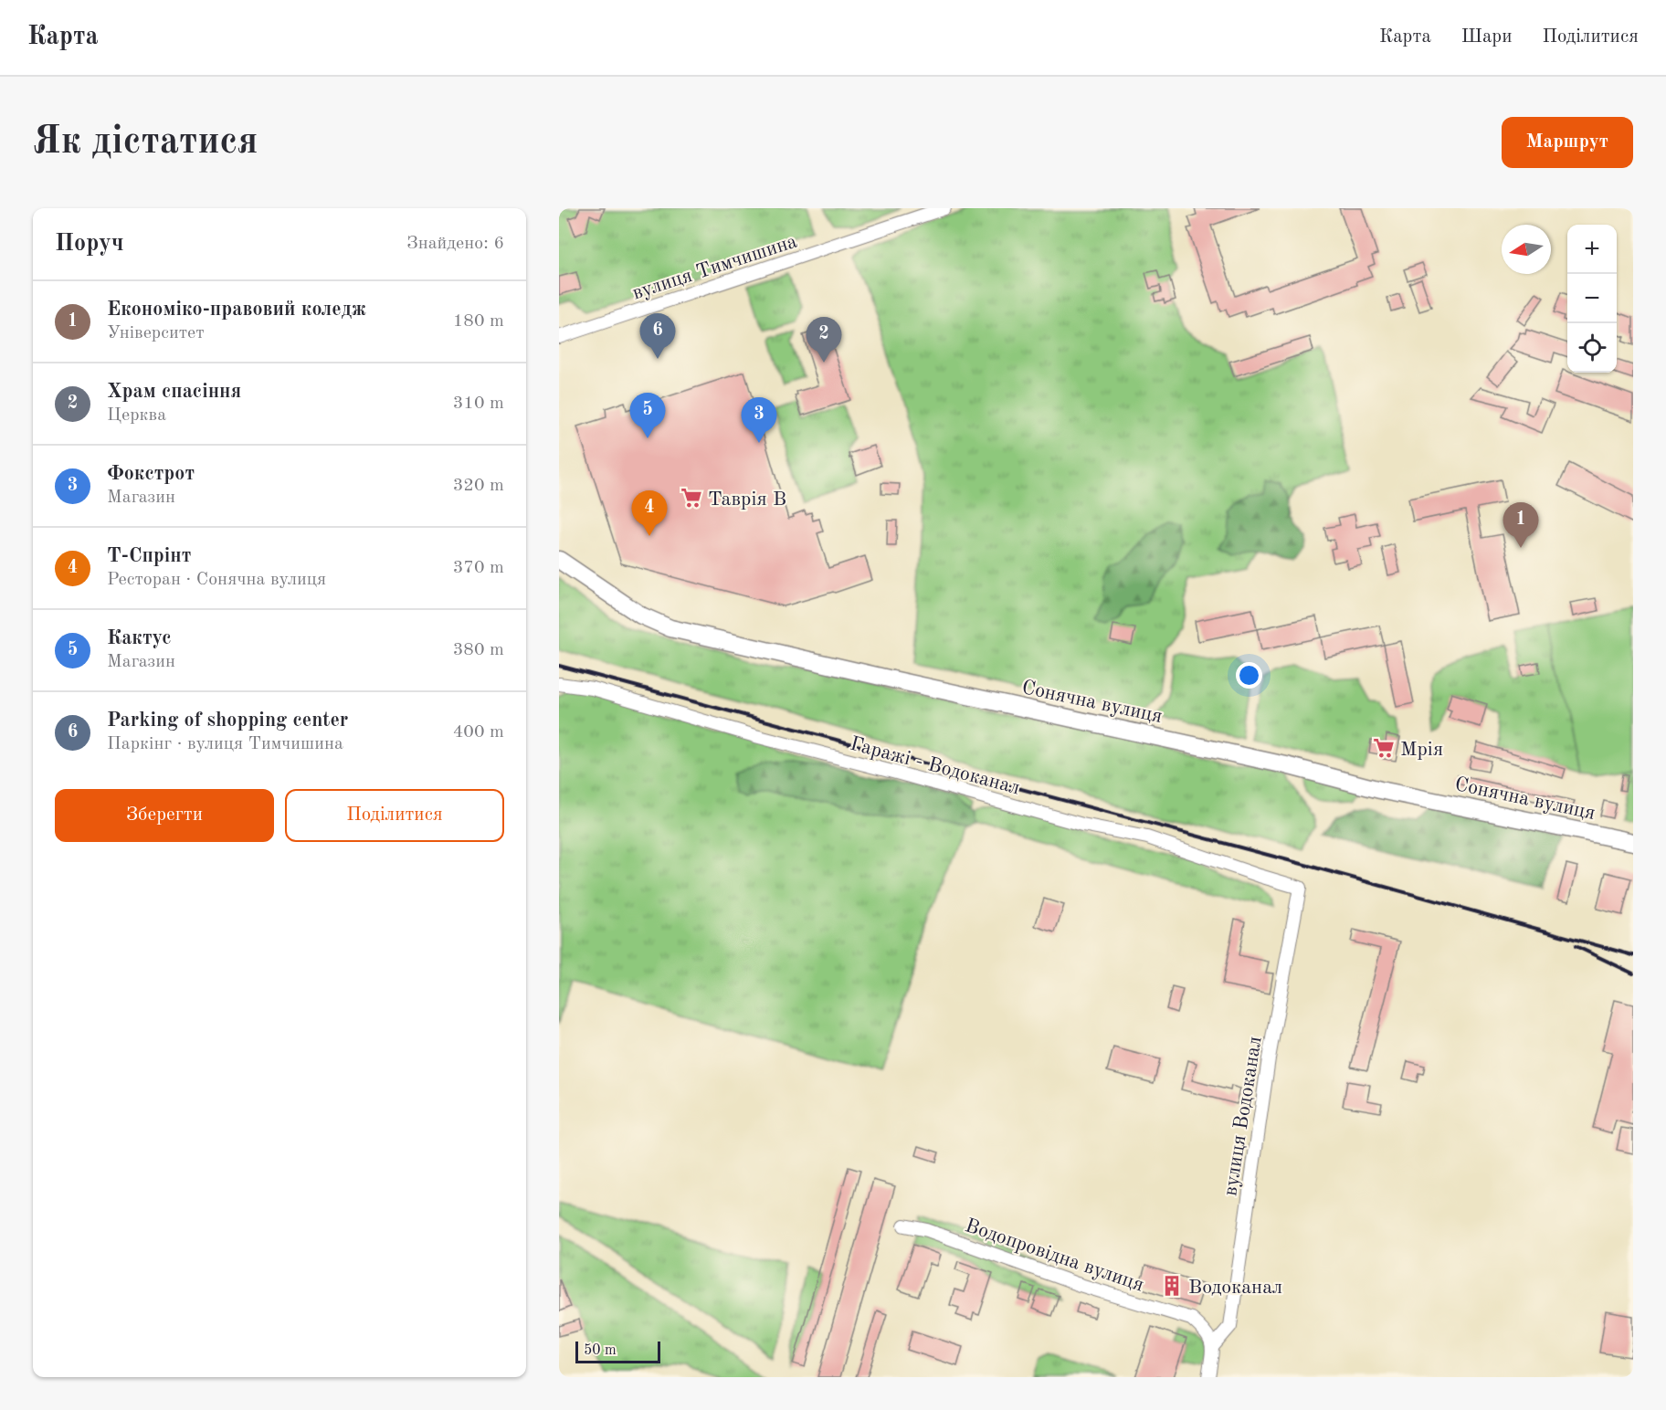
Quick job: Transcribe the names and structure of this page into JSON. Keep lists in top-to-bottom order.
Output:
{
  "streets": {
    "street": [
      "вулиця Тимчишина",
      "Сонячна вулиця",
      "Гаражі - Водоканал",
      "вулиця Водоканал",
      "Водопровідна вулиця"
    ]
  },
  "crossings": [
    ["Гаражі - Водоканал", "вулиця Водоканал"],
    ["вулиця Водоканал", "Водопровідна вулиця"]
  ],
  "places": {
    "supermarket": ["Таврія В", "Мрія"],
    "building": ["Водоканал"]
  },
  "scale_bar": "50 m",
  "north": "left",
  "page": {
    "header": "Карта",
    "nav": ["Карта", "Шари", "Поділитися"],
    "buttons": [
      "Маршрут",
      ["Зберегти", "Поділитися"]
    ],
    "title": "Як дістатися",
    "heading": ["Поруч", "Знайдено: 6"],
    "map_buttons": ["+", "−"],
    "list": [
      {
        "mark": "1",
        "name": "Економіко-правовий коледж",
        "note": "Університет",
        "value": "180 m"
      },
      {
        "mark": "2",
        "name": "Храм спасіння",
        "note": "Церква",
        "value": "310 m"
      },
      {
        "mark": "3",
        "name": "Фокстрот",
        "note": "Магазин",
        "value": "320 m"
      },
      {
        "mark": "4",
        "name": "Т-Спрінт",
        "note": "Ресторан · Сонячна вулиця",
        "value": "370 m"
      },
      {
        "mark": "5",
        "name": "Кактус",
        "note": "Магазин",
        "value": "380 m"
      },
      {
        "mark": "6",
        "name": "Parking of shopping center",
        "note": "Паркінг · вулиця Тимчишина",
        "value": "400 m"
      }
    ],
    "pins": [
      "6",
      "2",
      "5",
      "3",
      "4",
      "1"
    ],
    "scale": "50 m"
  }
}
